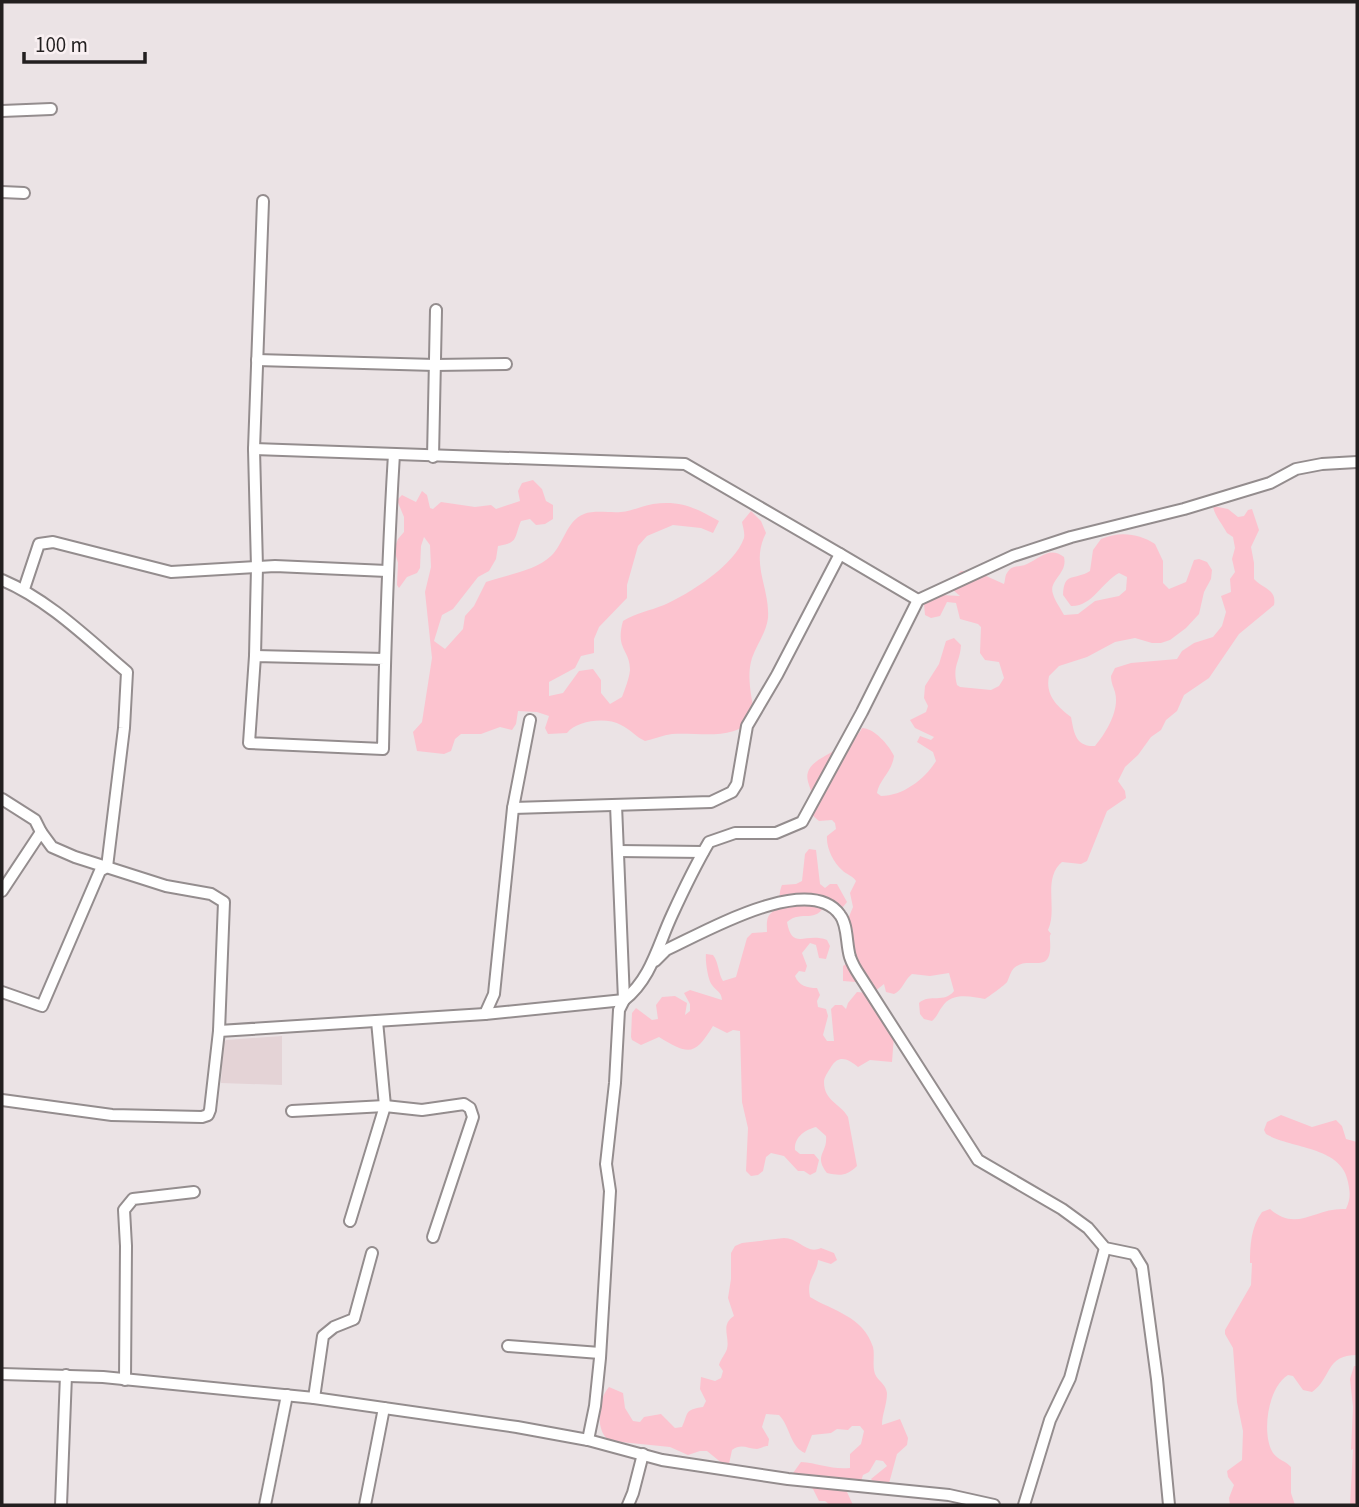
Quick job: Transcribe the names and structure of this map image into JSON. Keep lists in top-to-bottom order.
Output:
{
  "scale_bar": "100 m"
}
